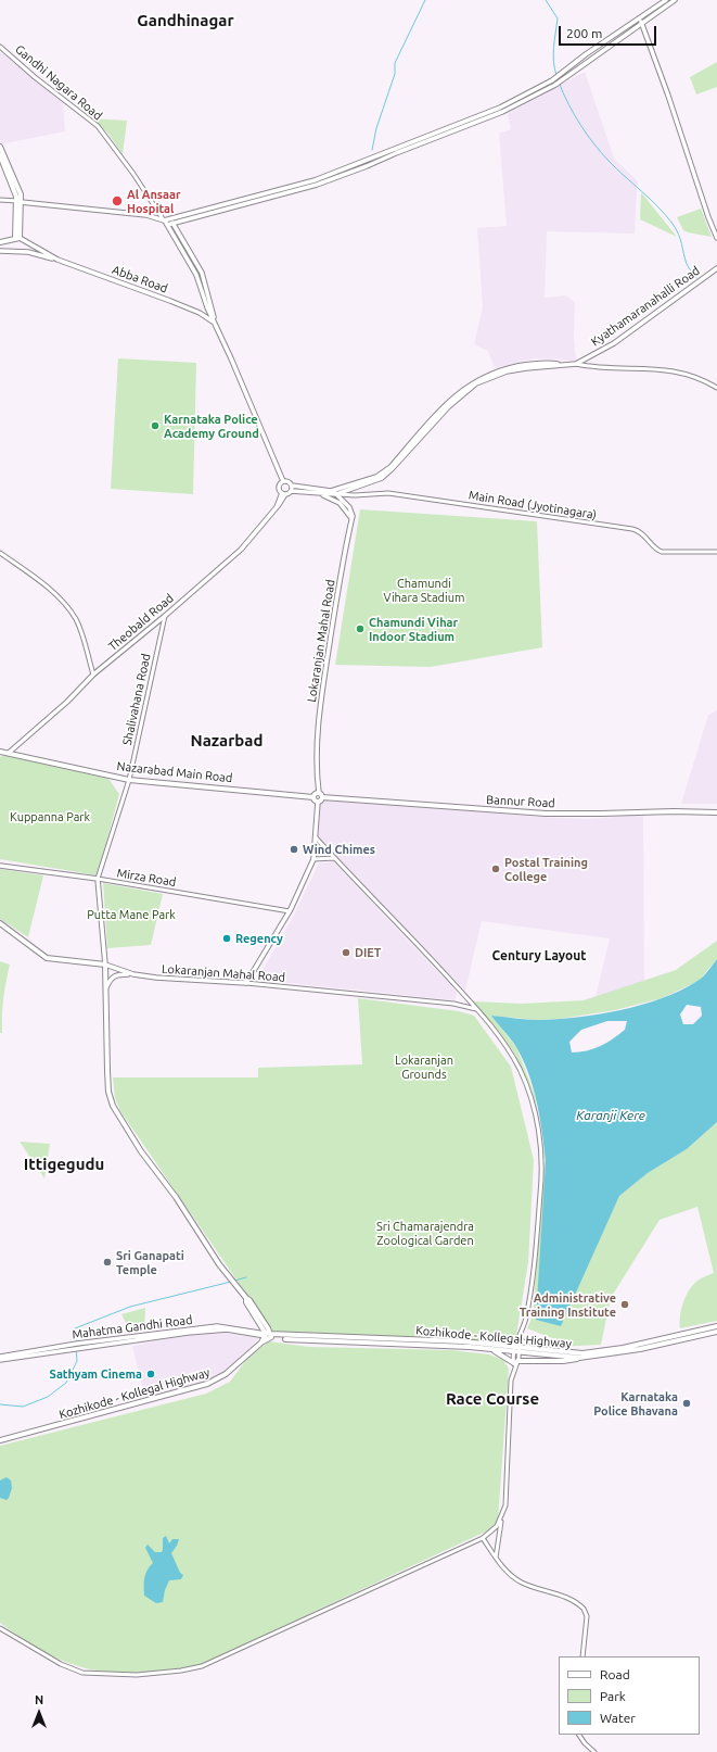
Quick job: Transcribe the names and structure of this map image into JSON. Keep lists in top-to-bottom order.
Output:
{
  "streets": {
    "main road": [
      "Abba Road",
      "Kyathamaranahalli Road",
      "Theobald Road",
      "Lokaranjan Mahal Road",
      "Shalivahana Road",
      "Nazarabad Main Road",
      "Bannur Road",
      "Mirza Road",
      "Mahatma Gandhi Road",
      "Kozhikode - Kollegal Highway"
    ],
    "street": ["Gandhi Nagara Road", "Main Road (Jyotinagara)"]
  },
  "crossings": [
    ["Kyathamaranahalli Road", "Main Road (Jyotinagara)"],
    ["Kyathamaranahalli Road", "Theobald Road"],
    ["Theobald Road", "Shalivahana Road"],
    ["Theobald Road", "Nazarabad Main Road"],
    ["Lokaranjan Mahal Road", "Shalivahana Road"],
    ["Shalivahana Road", "Nazarabad Main Road"],
    ["Shalivahana Road", "Mirza Road"],
    ["Mahatma Gandhi Road", "Kozhikode - Kollegal Highway"]
  ],
  "districts": [
    "Gandhinagar",
    "Nazarbad",
    "Century Layout",
    "Ittigegudu",
    "Race Course"
  ],
  "water": ["Karanji Kere"],
  "parks": [
    "Chamundi Vihara Stadium",
    "Kuppanna Park",
    "Putta Mane Park",
    "Lokaranjan Grounds",
    "Sri Chamarajendra Zoological Garden"
  ],
  "places": [
    "Al Ansaar Hospital",
    "Karnataka Police Academy Ground",
    "Chamundi Vihar Indoor Stadium",
    "Wind Chimes",
    "Postal Training College",
    "Regency",
    "DIET",
    "Sri Ganapati Temple",
    "Administrative Training Institute",
    "Sathyam Cinema",
    "Karnataka Police Bhavana"
  ],
  "legend": ["Road", "Park", "Water"],
  "scale_bar": "200 m",
  "north": "top"
}
